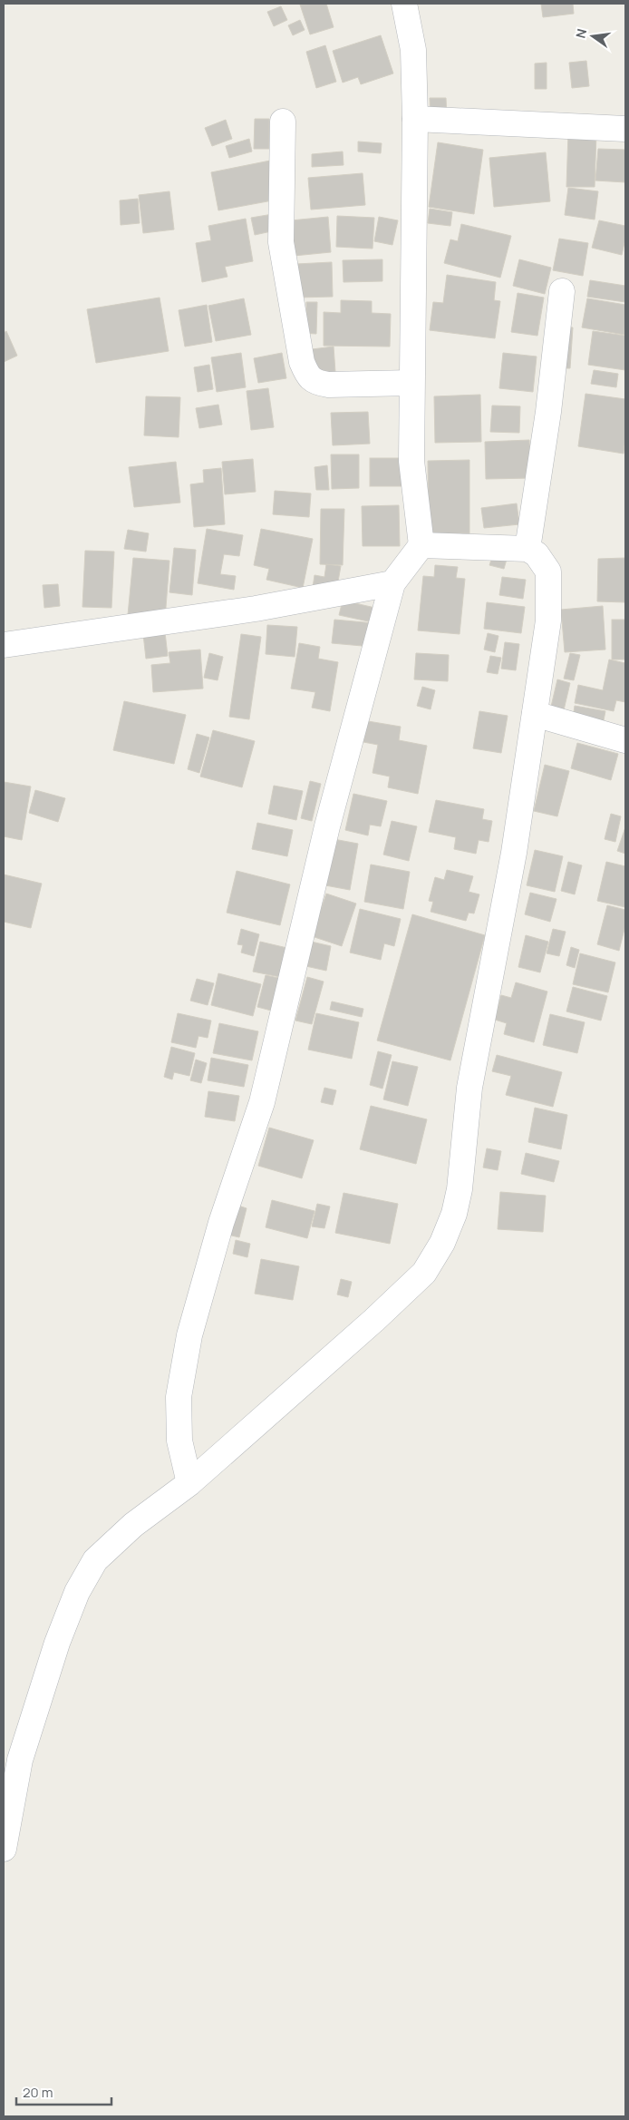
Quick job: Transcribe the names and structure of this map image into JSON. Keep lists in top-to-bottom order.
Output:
{
  "scale_bar": "20 m",
  "north": "left"
}
